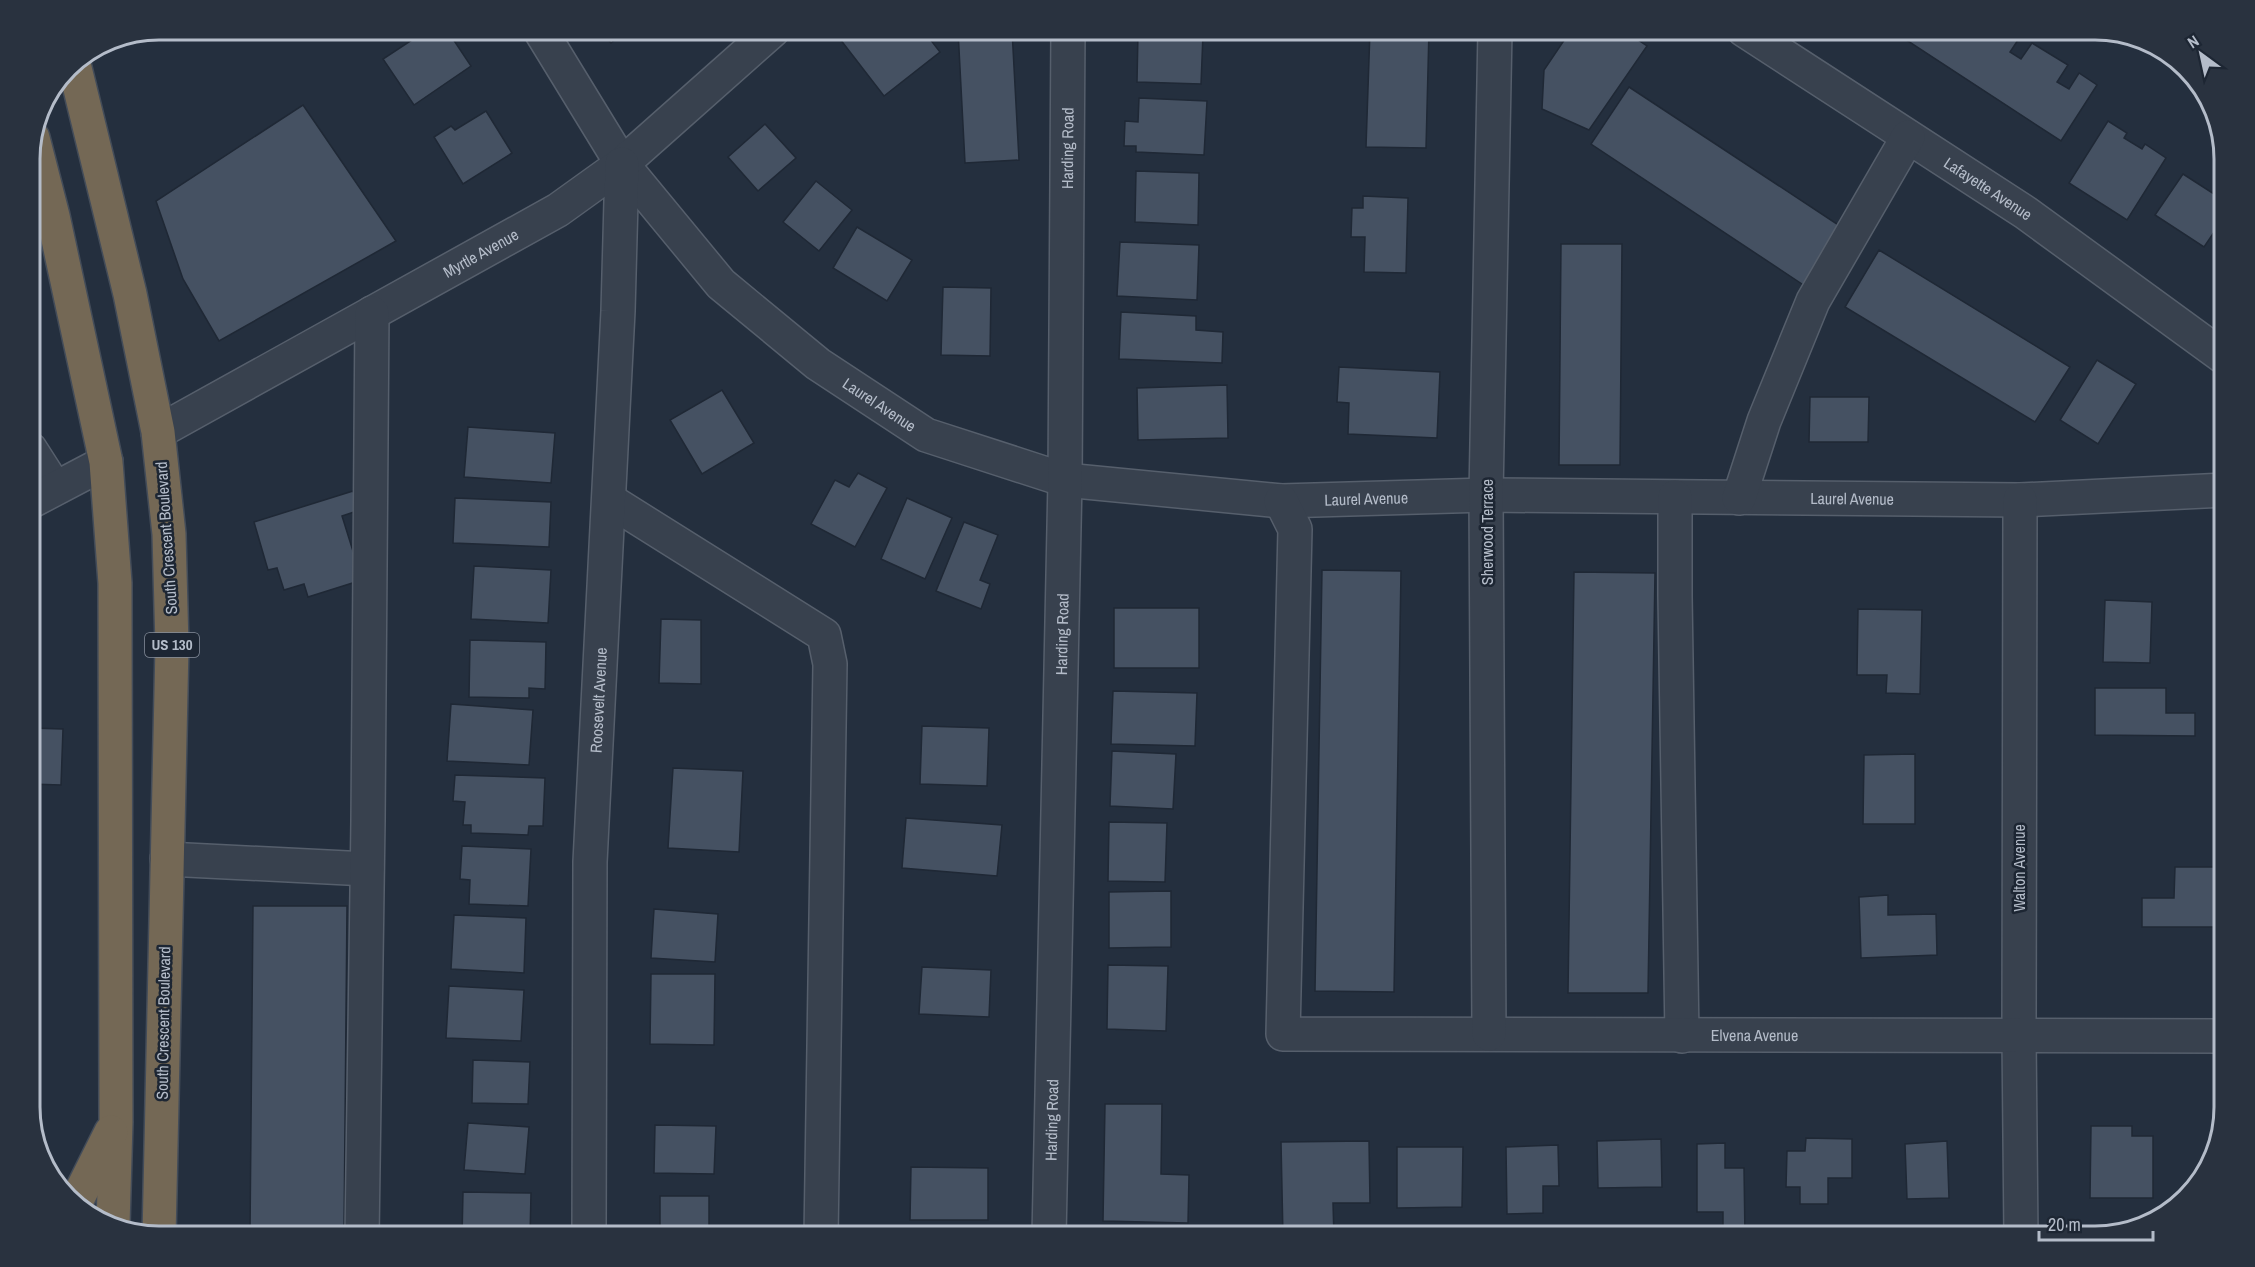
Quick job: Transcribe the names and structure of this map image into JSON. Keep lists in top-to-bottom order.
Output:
{
  "streets": {
    "highway": ["South Crescent Boulevard", "US 130"],
    "street": [
      "Harding Road",
      "Lafayette Avenue",
      "Myrtle Avenue",
      "Laurel Avenue",
      "Sherwood Terrace",
      "Roosevelt Avenue",
      "Walton Avenue",
      "Elvena Avenue"
    ]
  },
  "crossings": [
    ["Harding Road", "Laurel Avenue"],
    ["Myrtle Avenue", "Laurel Avenue"],
    ["Myrtle Avenue", "South Crescent Boulevard"],
    ["Myrtle Avenue", "Roosevelt Avenue"],
    ["Laurel Avenue", "Sherwood Terrace"],
    ["Laurel Avenue", "Roosevelt Avenue"],
    ["Laurel Avenue", "Walton Avenue"],
    ["Laurel Avenue", "Elvena Avenue"],
    ["Sherwood Terrace", "Elvena Avenue"],
    ["Walton Avenue", "Elvena Avenue"]
  ],
  "scale_bar": "20 m",
  "north": "top left"
}
